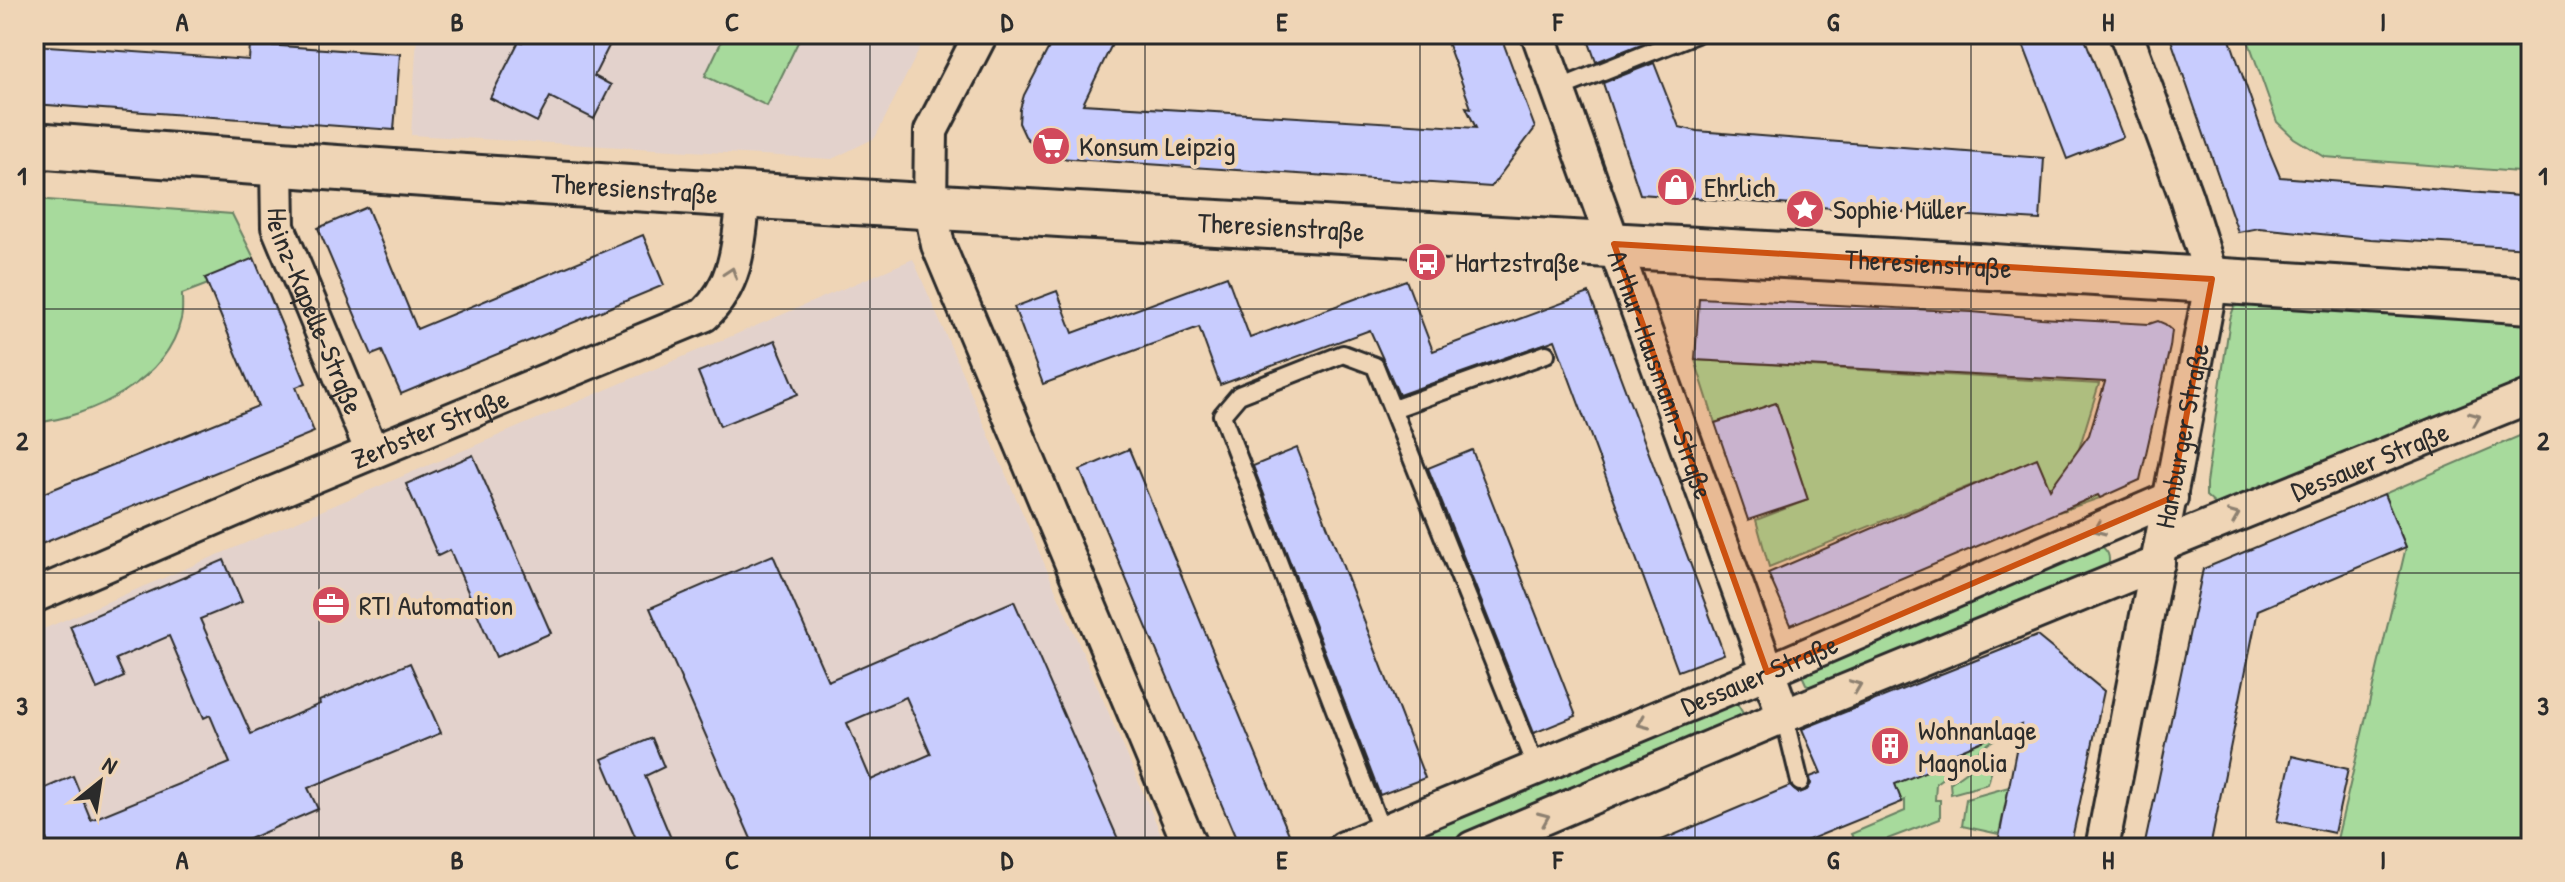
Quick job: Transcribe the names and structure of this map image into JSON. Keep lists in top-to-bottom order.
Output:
{
  "streets": {
    "main road": ["Theresienstraße"],
    "street": [
      "Heinz-Kapelle-Straße",
      "Arthur-Hausmann-Straße",
      "Zerbster Straße",
      "Hamburger Straße",
      "Dessauer Straße"
    ]
  },
  "crossings": [
    ["Theresienstraße", "Heinz-Kapelle-Straße"],
    ["Theresienstraße", "Arthur-Hausmann-Straße"],
    ["Theresienstraße", "Zerbster Straße"],
    ["Theresienstraße", "Hamburger Straße"],
    ["Heinz-Kapelle-Straße", "Zerbster Straße"],
    ["Arthur-Hausmann-Straße", "Dessauer Straße"],
    ["Hamburger Straße", "Dessauer Straße"]
  ],
  "one_way": ["Zerbster Straße"],
  "places": {
    "supermarket": ["Konsum Leipzig"],
    "shop": ["Ehrlich"],
    "place": ["Sophie Müller"],
    "bus stop": ["Hartzstraße"],
    "office": ["RTI Automation"],
    "building": ["Wohnanlage Magnolia"]
  },
  "north": "top right",
  "grid": {
    "columns": [
      "A",
      "B",
      "C",
      "D",
      "E",
      "F",
      "G",
      "H",
      "I"
    ],
    "rows": ["1", "2", "3"]
  }
}
